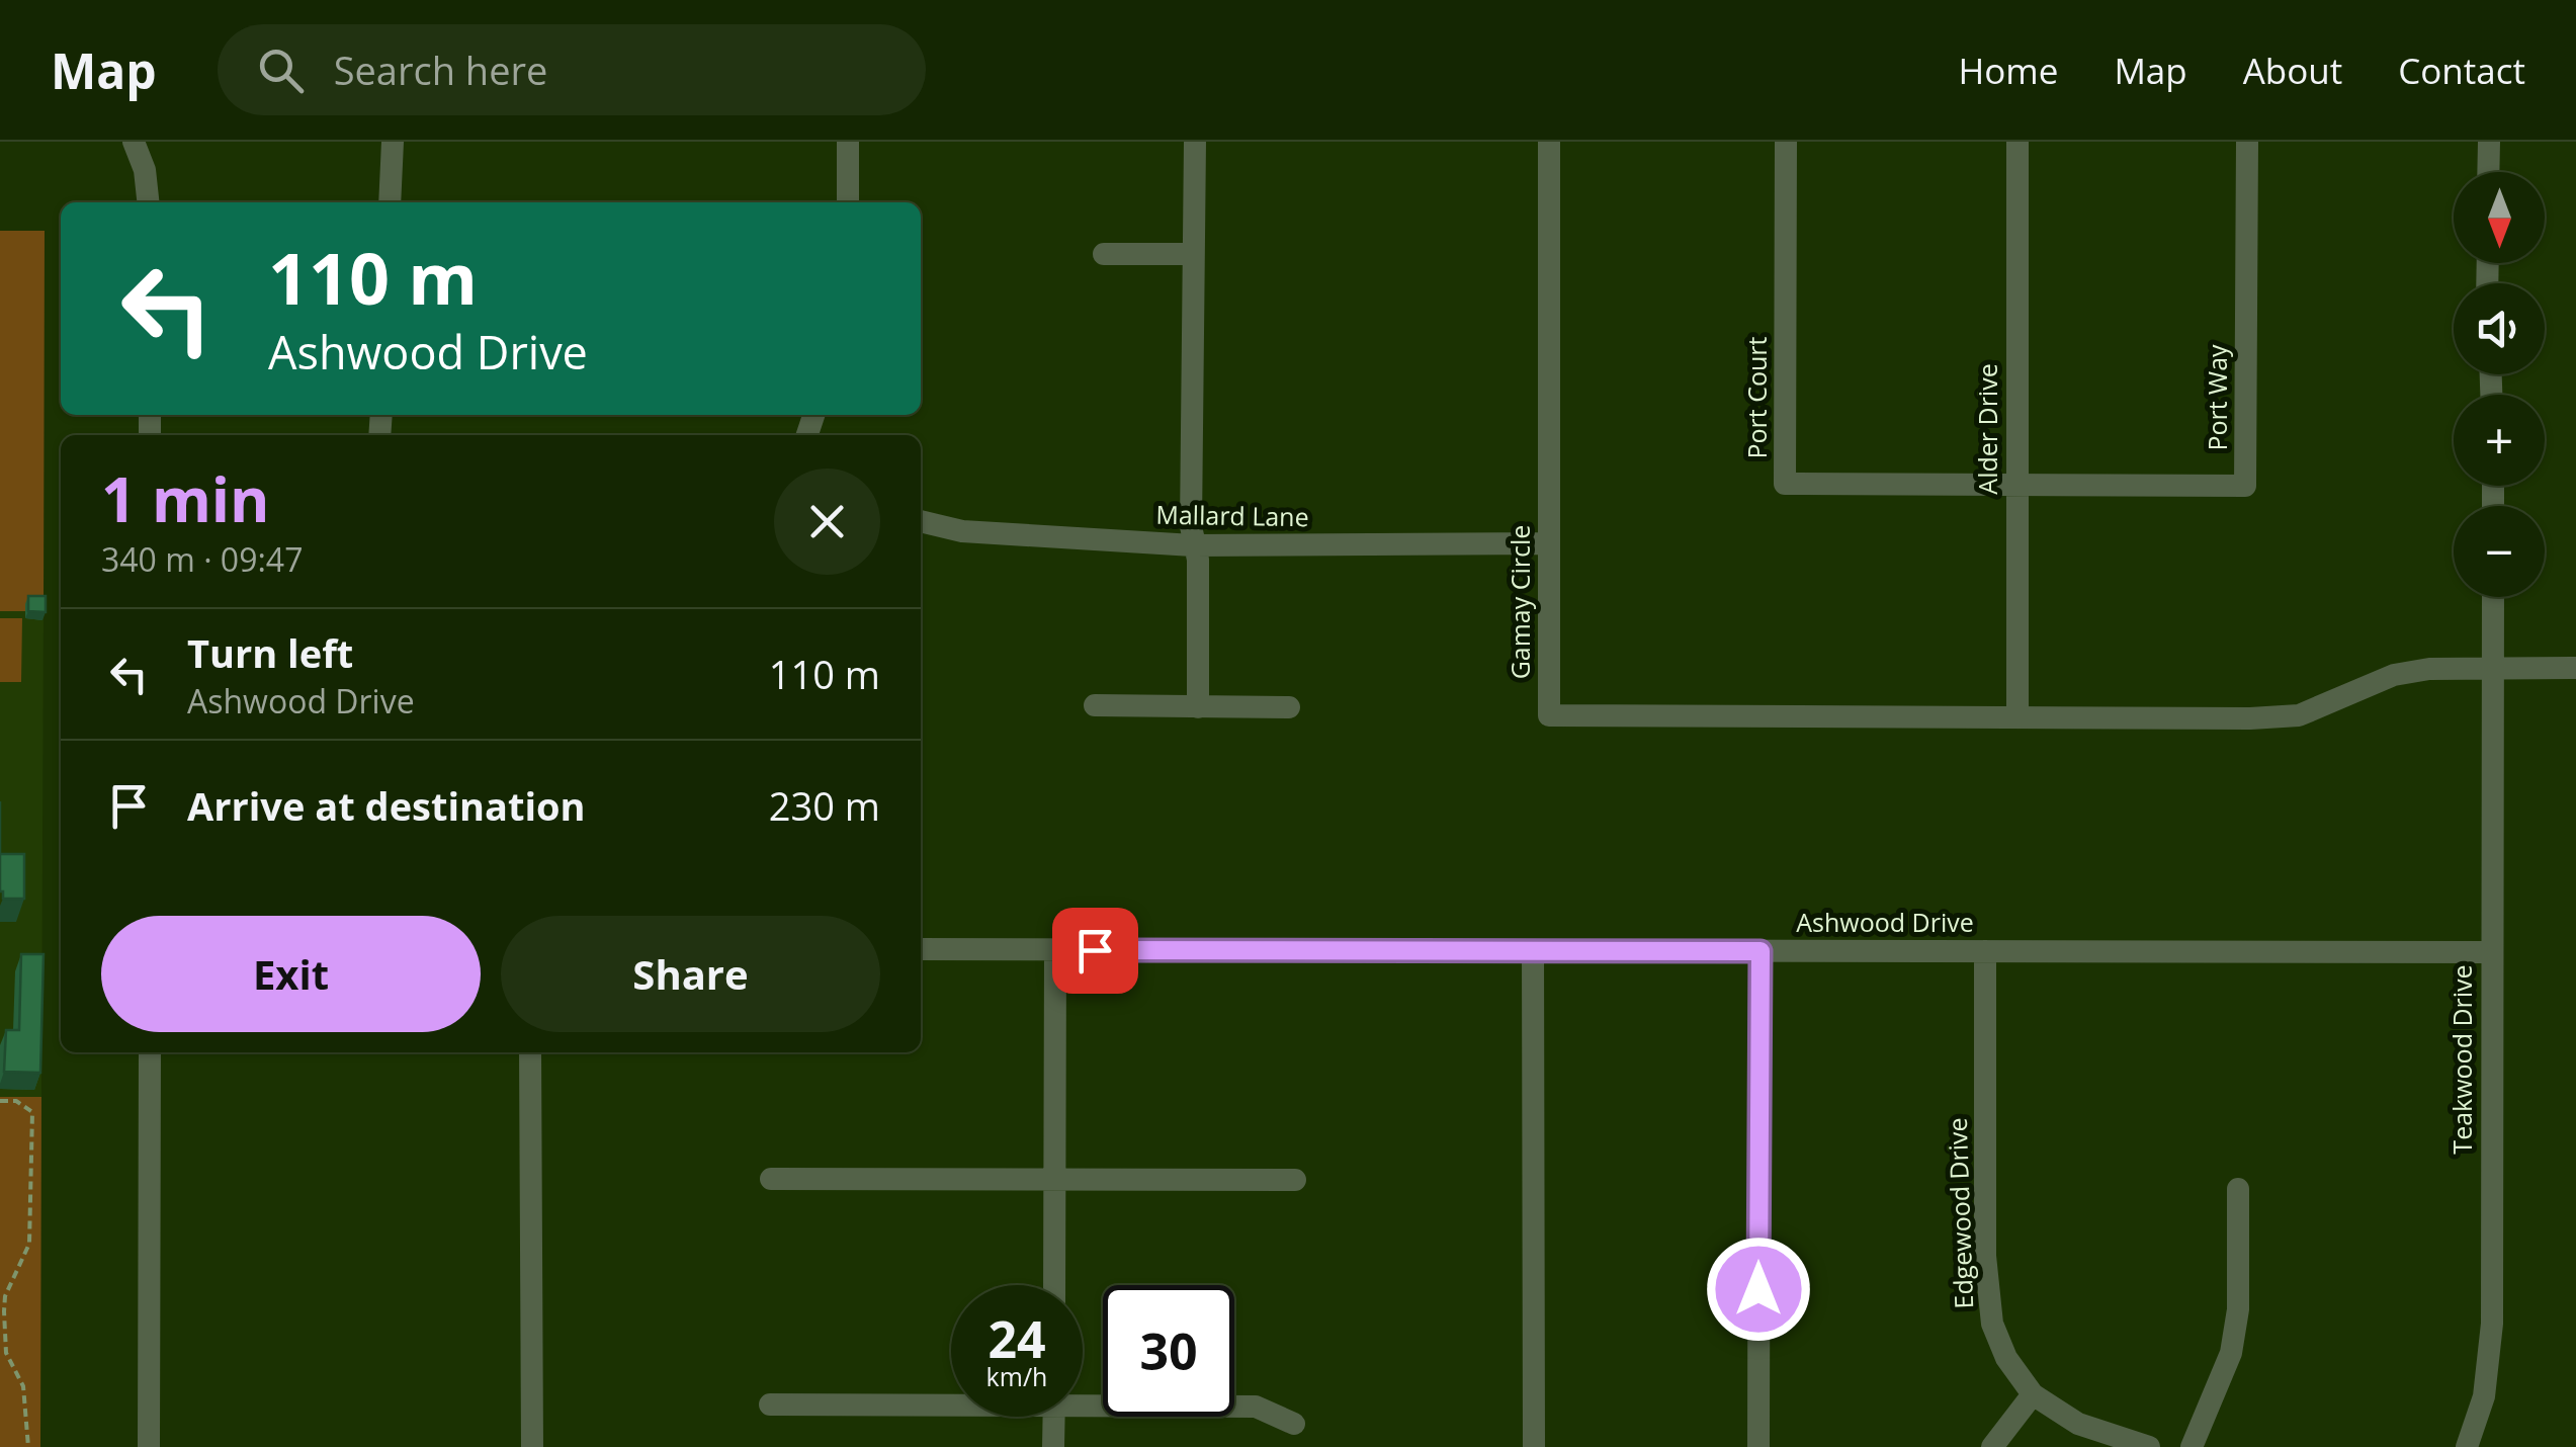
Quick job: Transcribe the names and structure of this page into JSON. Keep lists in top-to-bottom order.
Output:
{
  "streets": {
    "street": [
      "Port Court",
      "Port Way",
      "Alder Drive",
      "Mallard Lane",
      "Gamay Circle",
      "Ashwood Drive",
      "Teakwood Drive",
      "Edgewood Drive"
    ]
  },
  "crossings": [
    ["Port Court", "Port Way"],
    ["Port Court", "Alder Drive"],
    ["Port Way", "Alder Drive"],
    ["Alder Drive", "Gamay Circle"],
    ["Mallard Lane", "Gamay Circle"],
    ["Ashwood Drive", "Teakwood Drive"],
    ["Ashwood Drive", "Edgewood Drive"]
  ],
  "north": "bottom",
  "page": {
    "header": "Map",
    "search": "Search here",
    "nav": [
      "Home",
      "Map",
      "About",
      "Contact"
    ],
    "map_buttons": ["+", "−"],
    "turn": ["110 m", "Ashwood Drive"],
    "heading": ["1 min", "340 m · 09:47"],
    "list": [
      {
        "name": "Turn left",
        "note": "Ashwood Drive",
        "value": "110 m"
      },
      {
        "name": "Arrive at destination",
        "value": "230 m"
      }
    ],
    "buttons": ["Exit", "Share"],
    "speed": "24 km/h",
    "limit": "30"
  }
}
